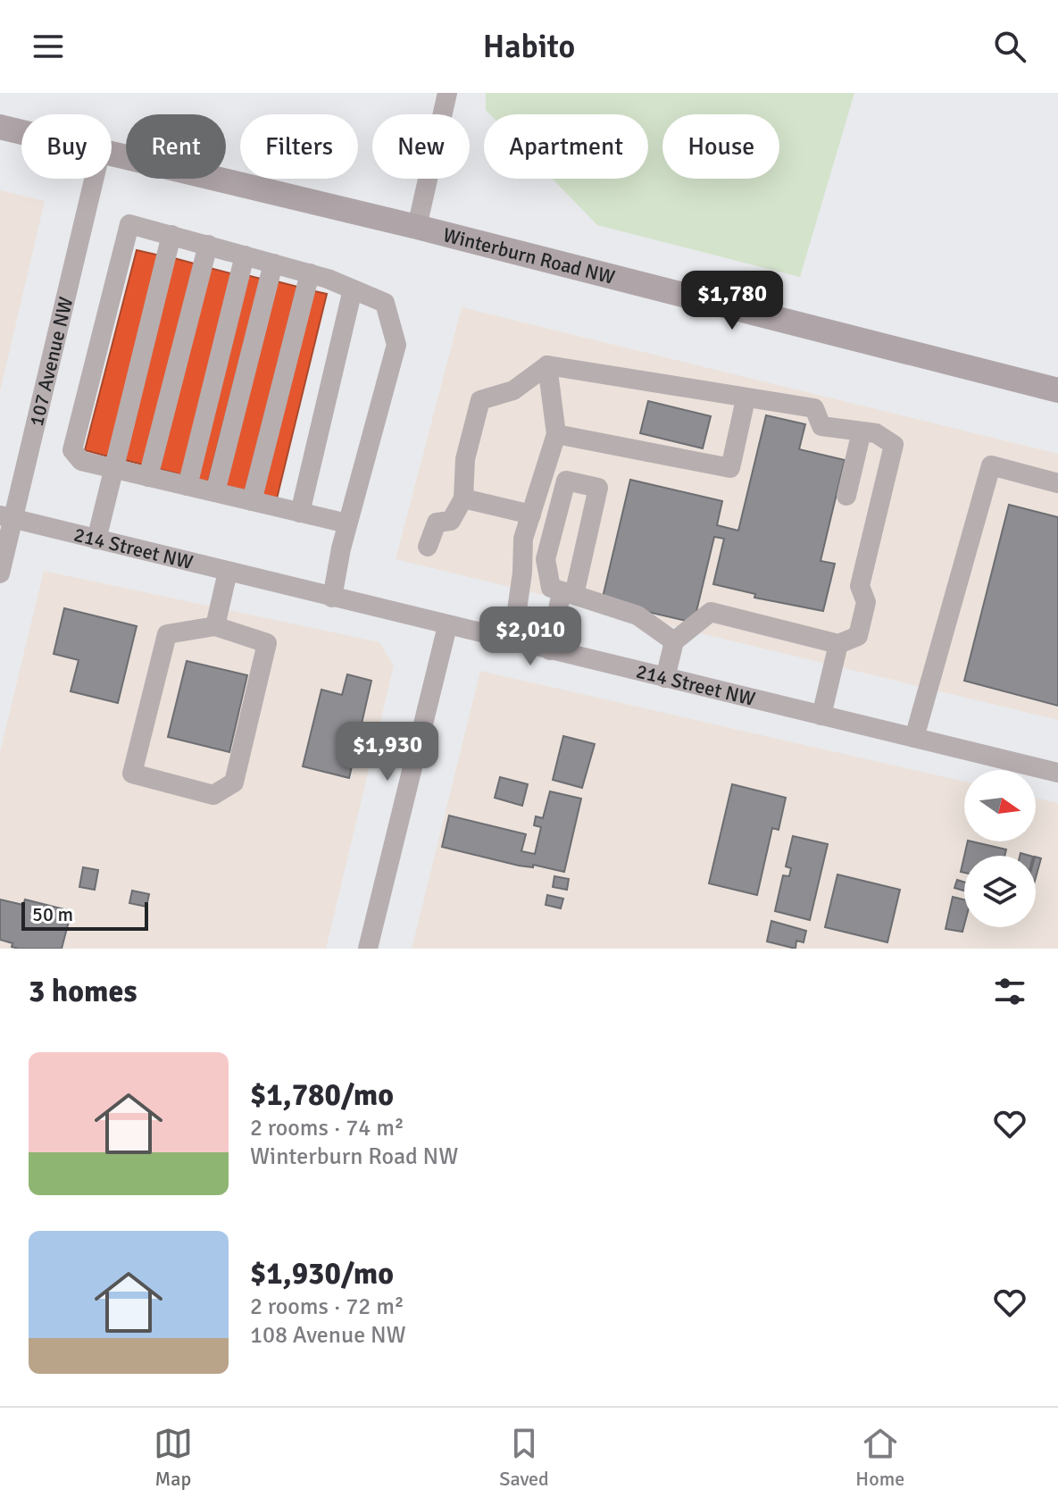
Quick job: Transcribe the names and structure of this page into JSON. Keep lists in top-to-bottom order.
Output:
{
  "streets": {
    "main road": ["Winterburn Road NW"],
    "street": ["107 Avenue NW", "214 Street NW"]
  },
  "crossings": [
    ["107 Avenue NW", "214 Street NW"]
  ],
  "scale_bar": "50 m",
  "north": "right",
  "page": {
    "header": "Habito",
    "chip": [
      "Buy",
      "Rent",
      "Filters",
      "New",
      "Apartment",
      "House"
    ],
    "price": ["$1,780", "$2,010", "$1,930"],
    "scale": "50 m",
    "heading": "3 homes",
    "list": [
      {
        "name": "$1,780/mo",
        "note": "2 rooms · 74 m² · Winterburn Road NW"
      },
      {
        "name": "$1,930/mo",
        "note": "2 rooms · 72 m² · 108 Avenue NW"
      }
    ],
    "tabs": ["Map", "Saved", "Home"]
  }
}
